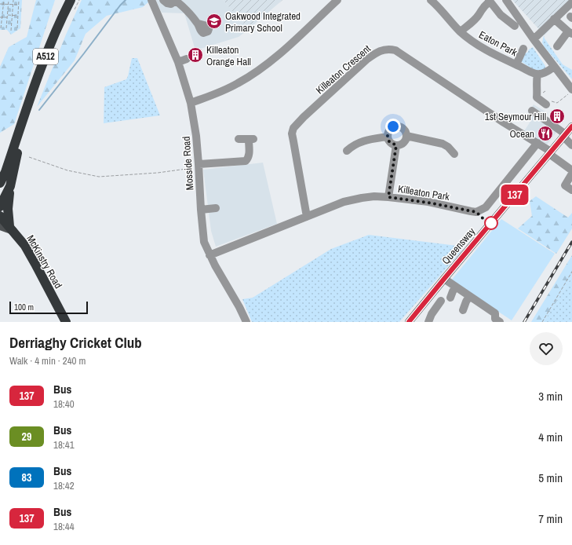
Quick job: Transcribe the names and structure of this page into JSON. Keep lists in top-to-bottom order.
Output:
{
  "streets": {
    "highway": ["A512", "McKinstry Road"],
    "main road": ["Queensway"],
    "street": [
      "Eaton Park",
      "Killeaton Crescent",
      "Mosside Road",
      "Killeaton Park"
    ]
  },
  "crossings": [
    ["A512", "McKinstry Road"],
    ["Killeaton Crescent", "Killeaton Park"],
    ["Killeaton Crescent", "Queensway"],
    ["Mosside Road", "Killeaton Park"]
  ],
  "places": {
    "school or university": ["Oakwood Integrated Primary School"],
    "building": ["Killeaton Orange Hall", "1st Seymour Hill"],
    "restaurant": ["Ocean"]
  },
  "lines": ["bus line 137"],
  "scale_bar": "100 m",
  "page": {
    "on_map": "137",
    "scale": "100 m",
    "heading": ["Derriaghy Cricket Club", "Walk · 4 min · 240 m"],
    "list": [
      {
        "mark": "137",
        "name": "Bus",
        "note": "18:40",
        "value": "3 min"
      },
      {
        "mark": "29",
        "name": "Bus",
        "note": "18:41",
        "value": "4 min"
      },
      {
        "mark": "83",
        "name": "Bus",
        "note": "18:42",
        "value": "5 min"
      },
      {
        "mark": "137",
        "name": "Bus",
        "note": "18:44",
        "value": "7 min"
      }
    ]
  }
}
